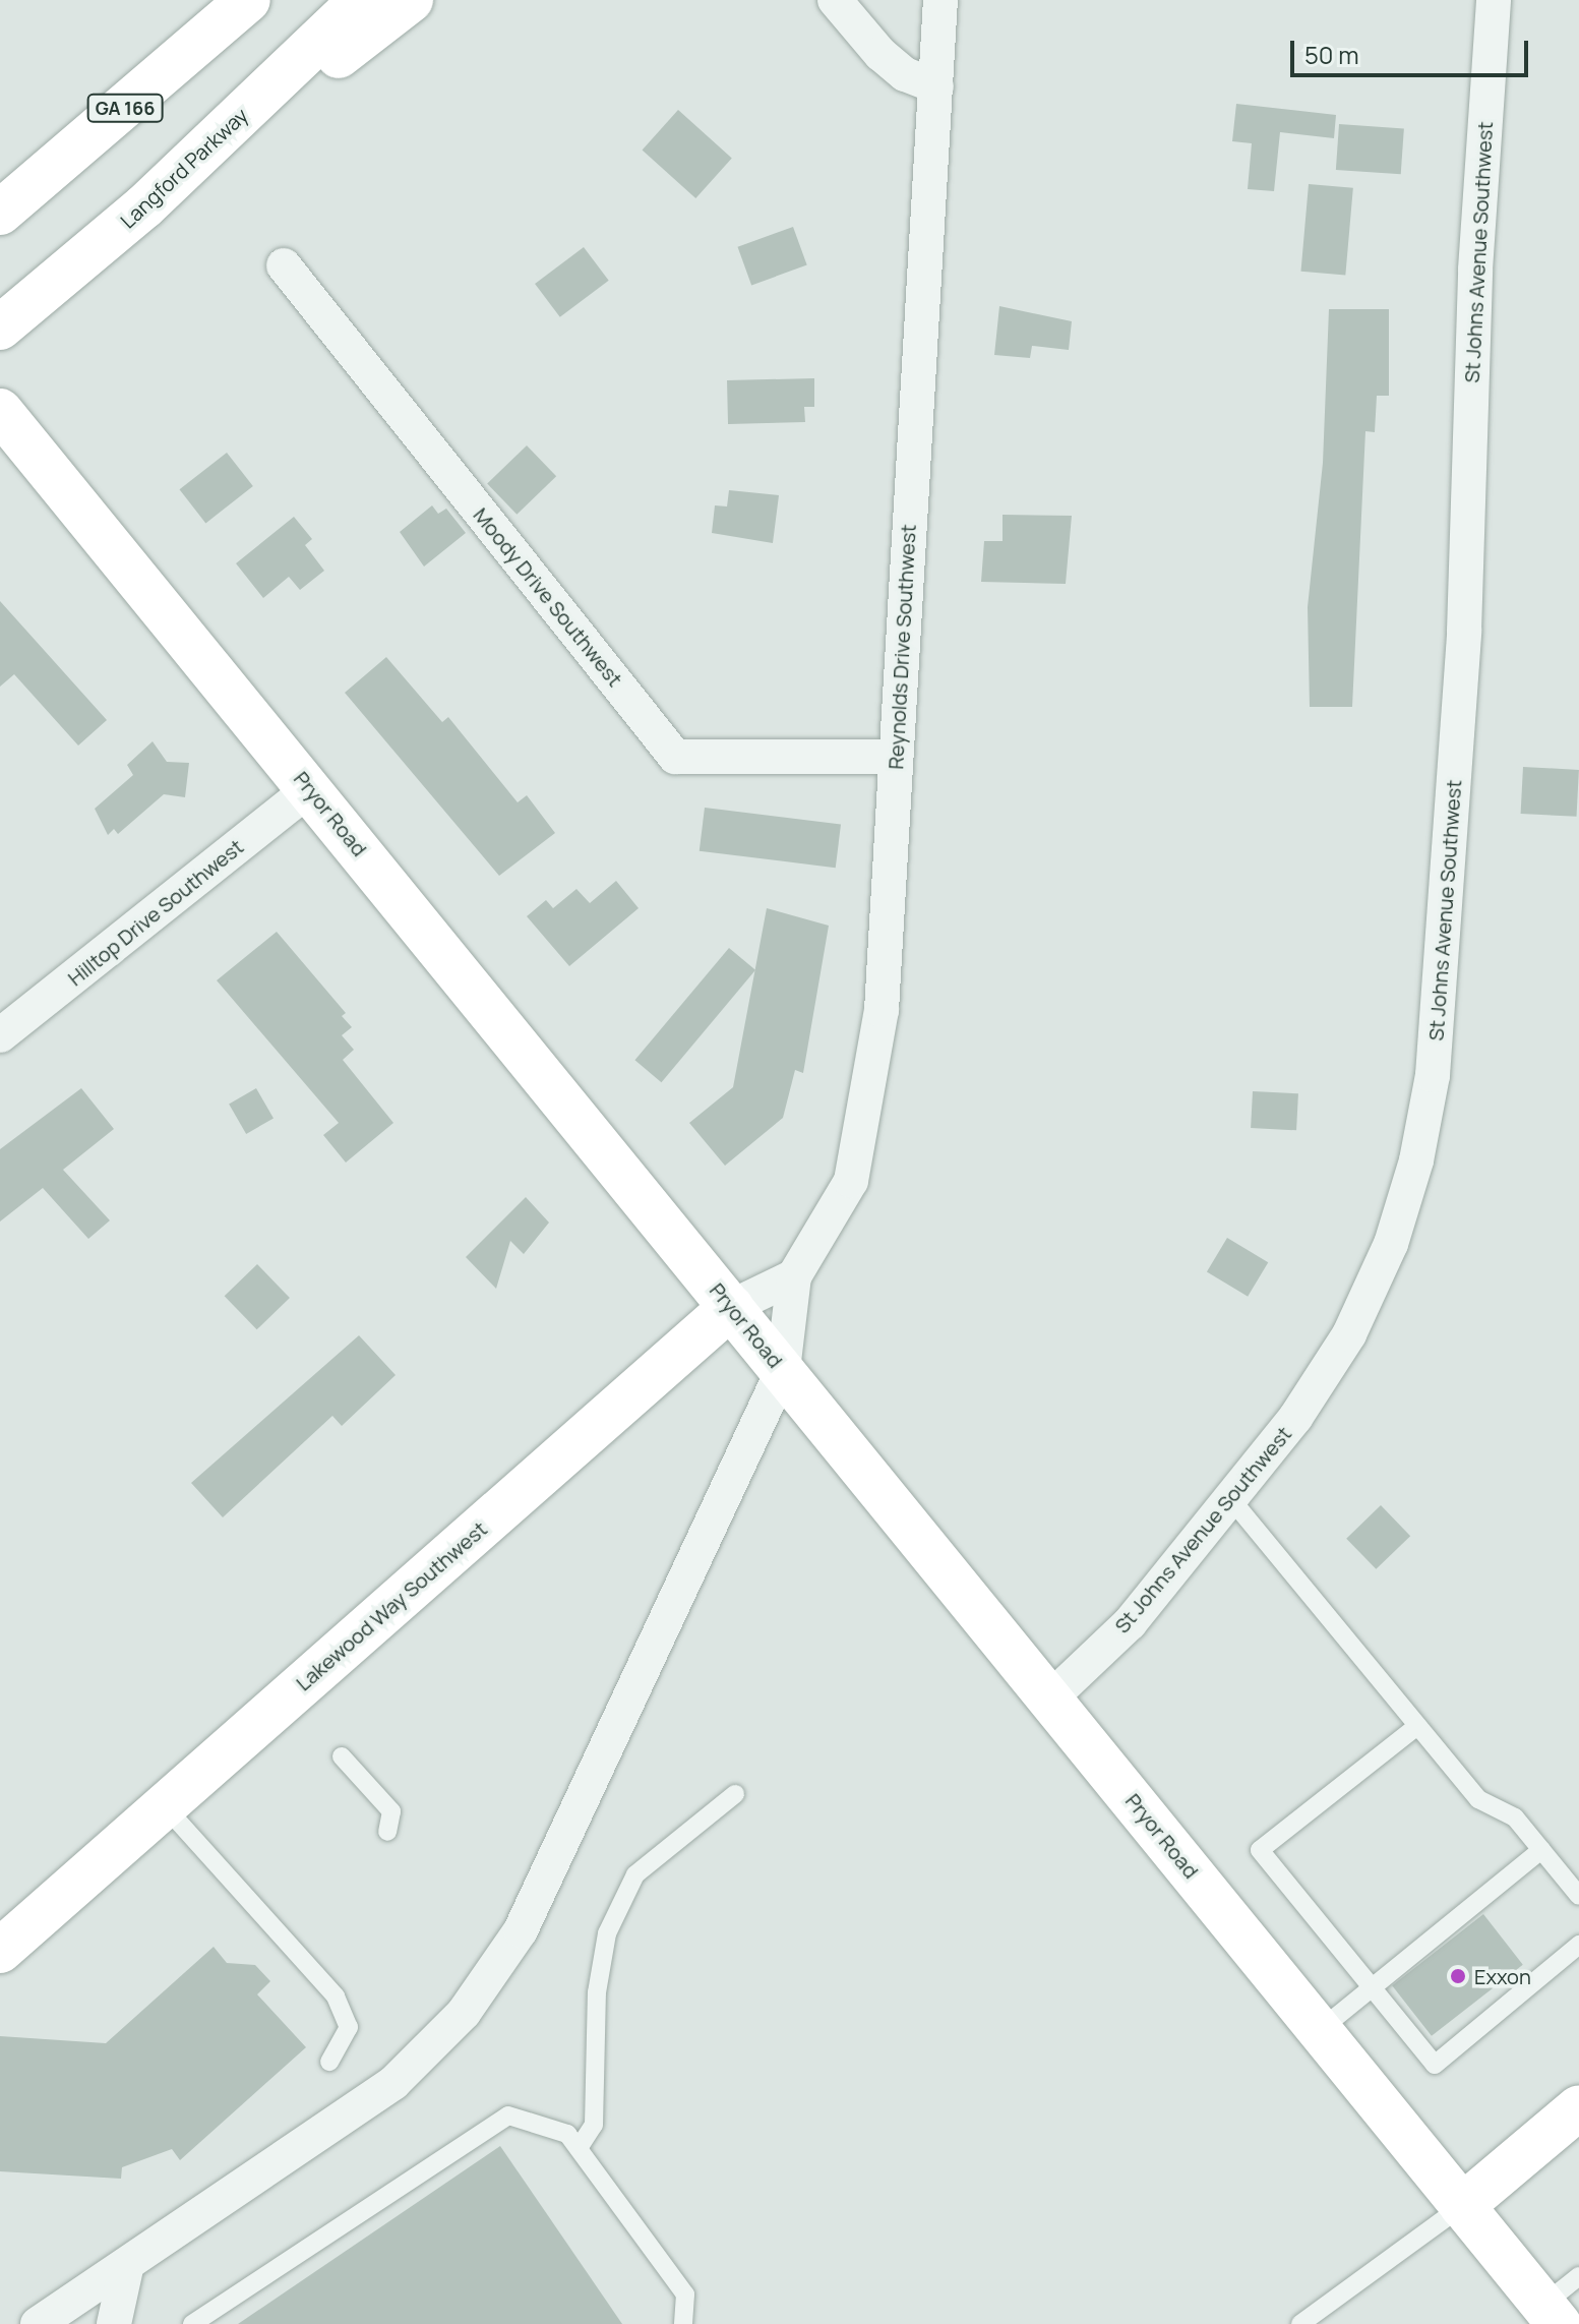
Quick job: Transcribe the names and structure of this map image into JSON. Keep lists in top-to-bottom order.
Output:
{
  "streets": {
    "main road": [
      "GA 166",
      "Langford Parkway",
      "Pryor Road",
      "Lakewood Way Southwest"
    ],
    "street": [
      "St Johns Avenue Southwest",
      "Moody Drive Southwest",
      "Reynolds Drive Southwest",
      "Hilltop Drive Southwest"
    ]
  },
  "crossings": [
    ["St Johns Avenue Southwest", "Pryor Road"],
    ["Moody Drive Southwest", "Reynolds Drive Southwest"],
    ["Reynolds Drive Southwest", "Lakewood Way Southwest"],
    ["Pryor Road", "Hilltop Drive Southwest"],
    ["Pryor Road", "Lakewood Way Southwest"]
  ],
  "places": ["Exxon"],
  "scale_bar": "50 m"
}
